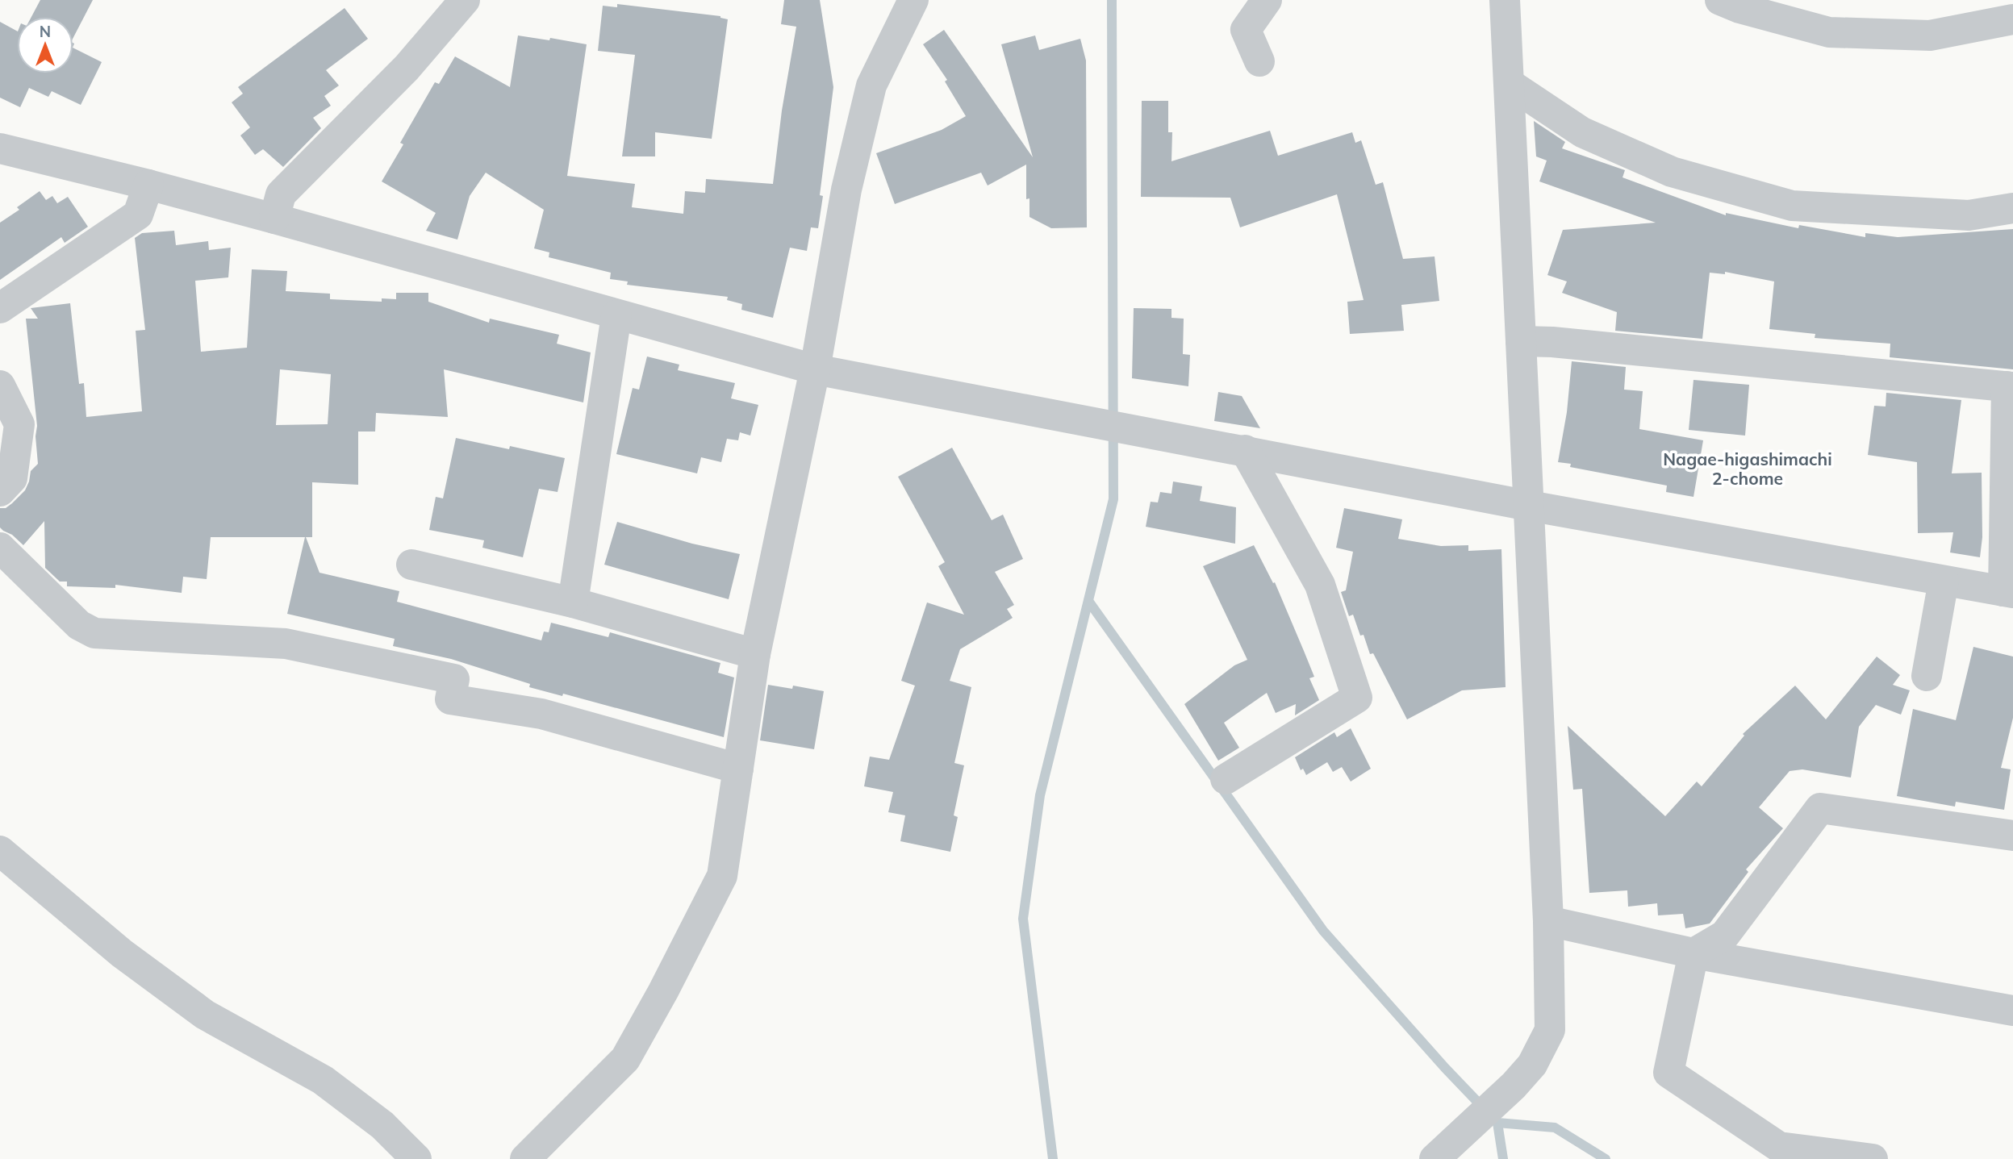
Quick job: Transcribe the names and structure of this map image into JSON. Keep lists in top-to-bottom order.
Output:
{
  "districts": ["Nagae-higashimachi 2-chome"],
  "north": "top"
}
